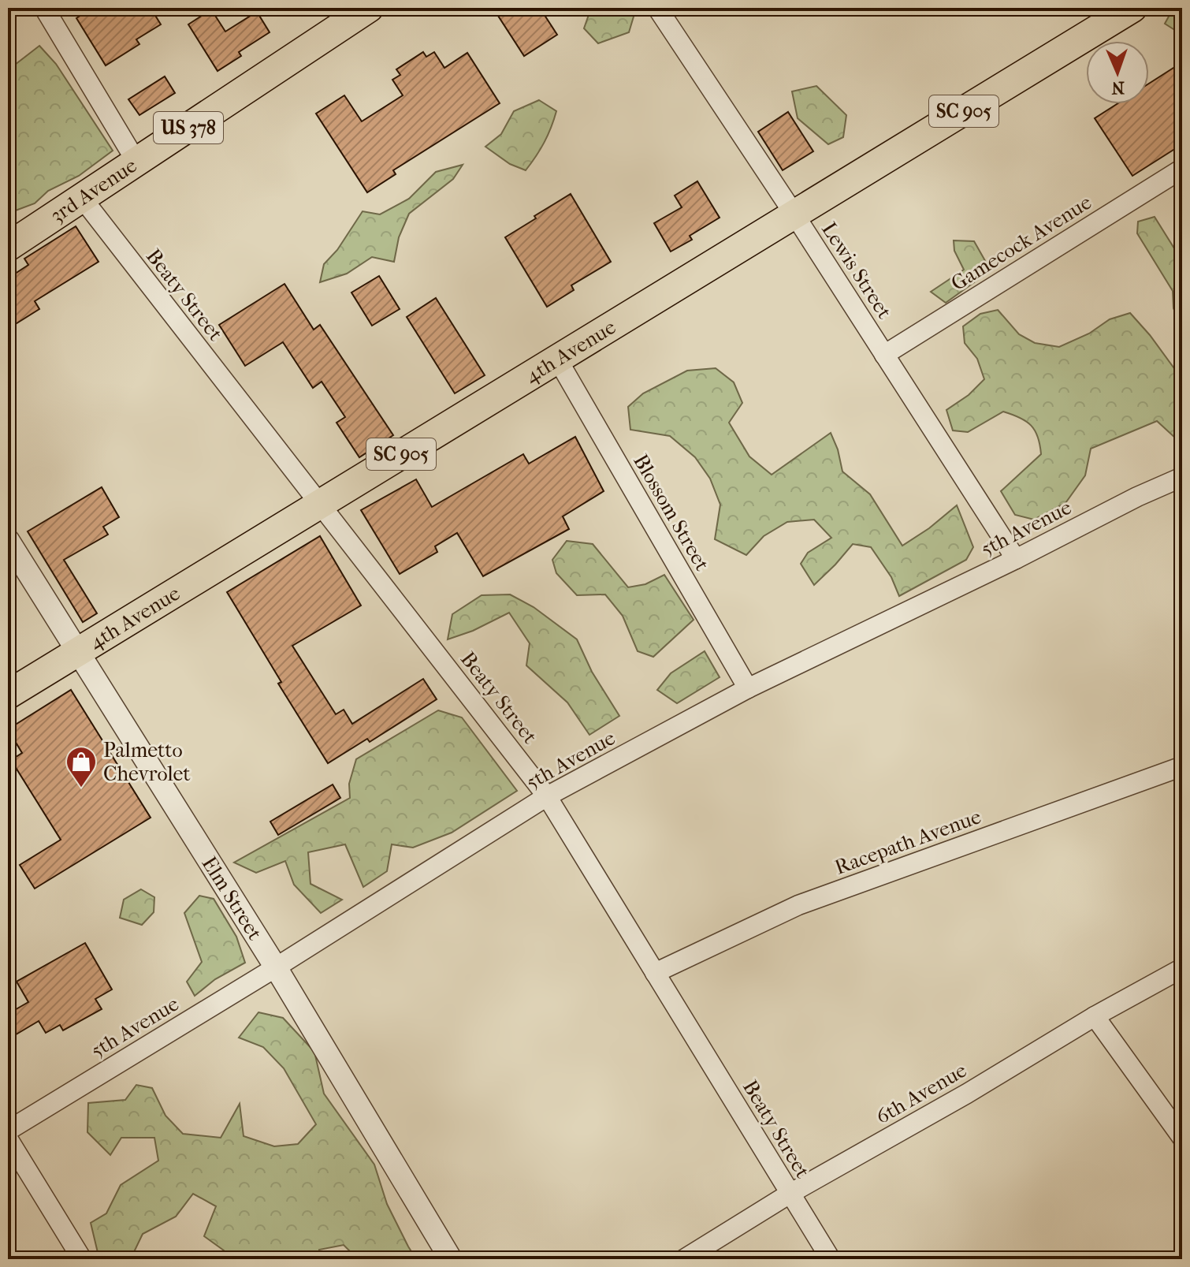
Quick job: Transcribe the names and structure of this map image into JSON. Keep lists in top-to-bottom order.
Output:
{
  "streets": {
    "main road": [
      "SC 905",
      "US 378",
      "3rd Avenue",
      "4th Avenue"
    ],
    "street": [
      "Gamecock Avenue",
      "Lewis Street",
      "Beaty Street",
      "Blossom Street",
      "5th Avenue",
      "Racepath Avenue",
      "Elm Street",
      "6th Avenue"
    ]
  },
  "crossings": [
    ["3rd Avenue", "Beaty Street"],
    ["Gamecock Avenue", "Lewis Street"],
    ["Lewis Street", "4th Avenue"],
    ["Lewis Street", "5th Avenue"],
    ["Beaty Street", "4th Avenue"],
    ["Beaty Street", "5th Avenue"],
    ["Beaty Street", "Racepath Avenue"],
    ["Beaty Street", "6th Avenue"],
    ["4th Avenue", "Blossom Street"],
    ["4th Avenue", "Elm Street"],
    ["Blossom Street", "5th Avenue"],
    ["5th Avenue", "Elm Street"]
  ],
  "places": {
    "shop": ["Palmetto Chevrolet"]
  },
  "north": "bottom"
}
